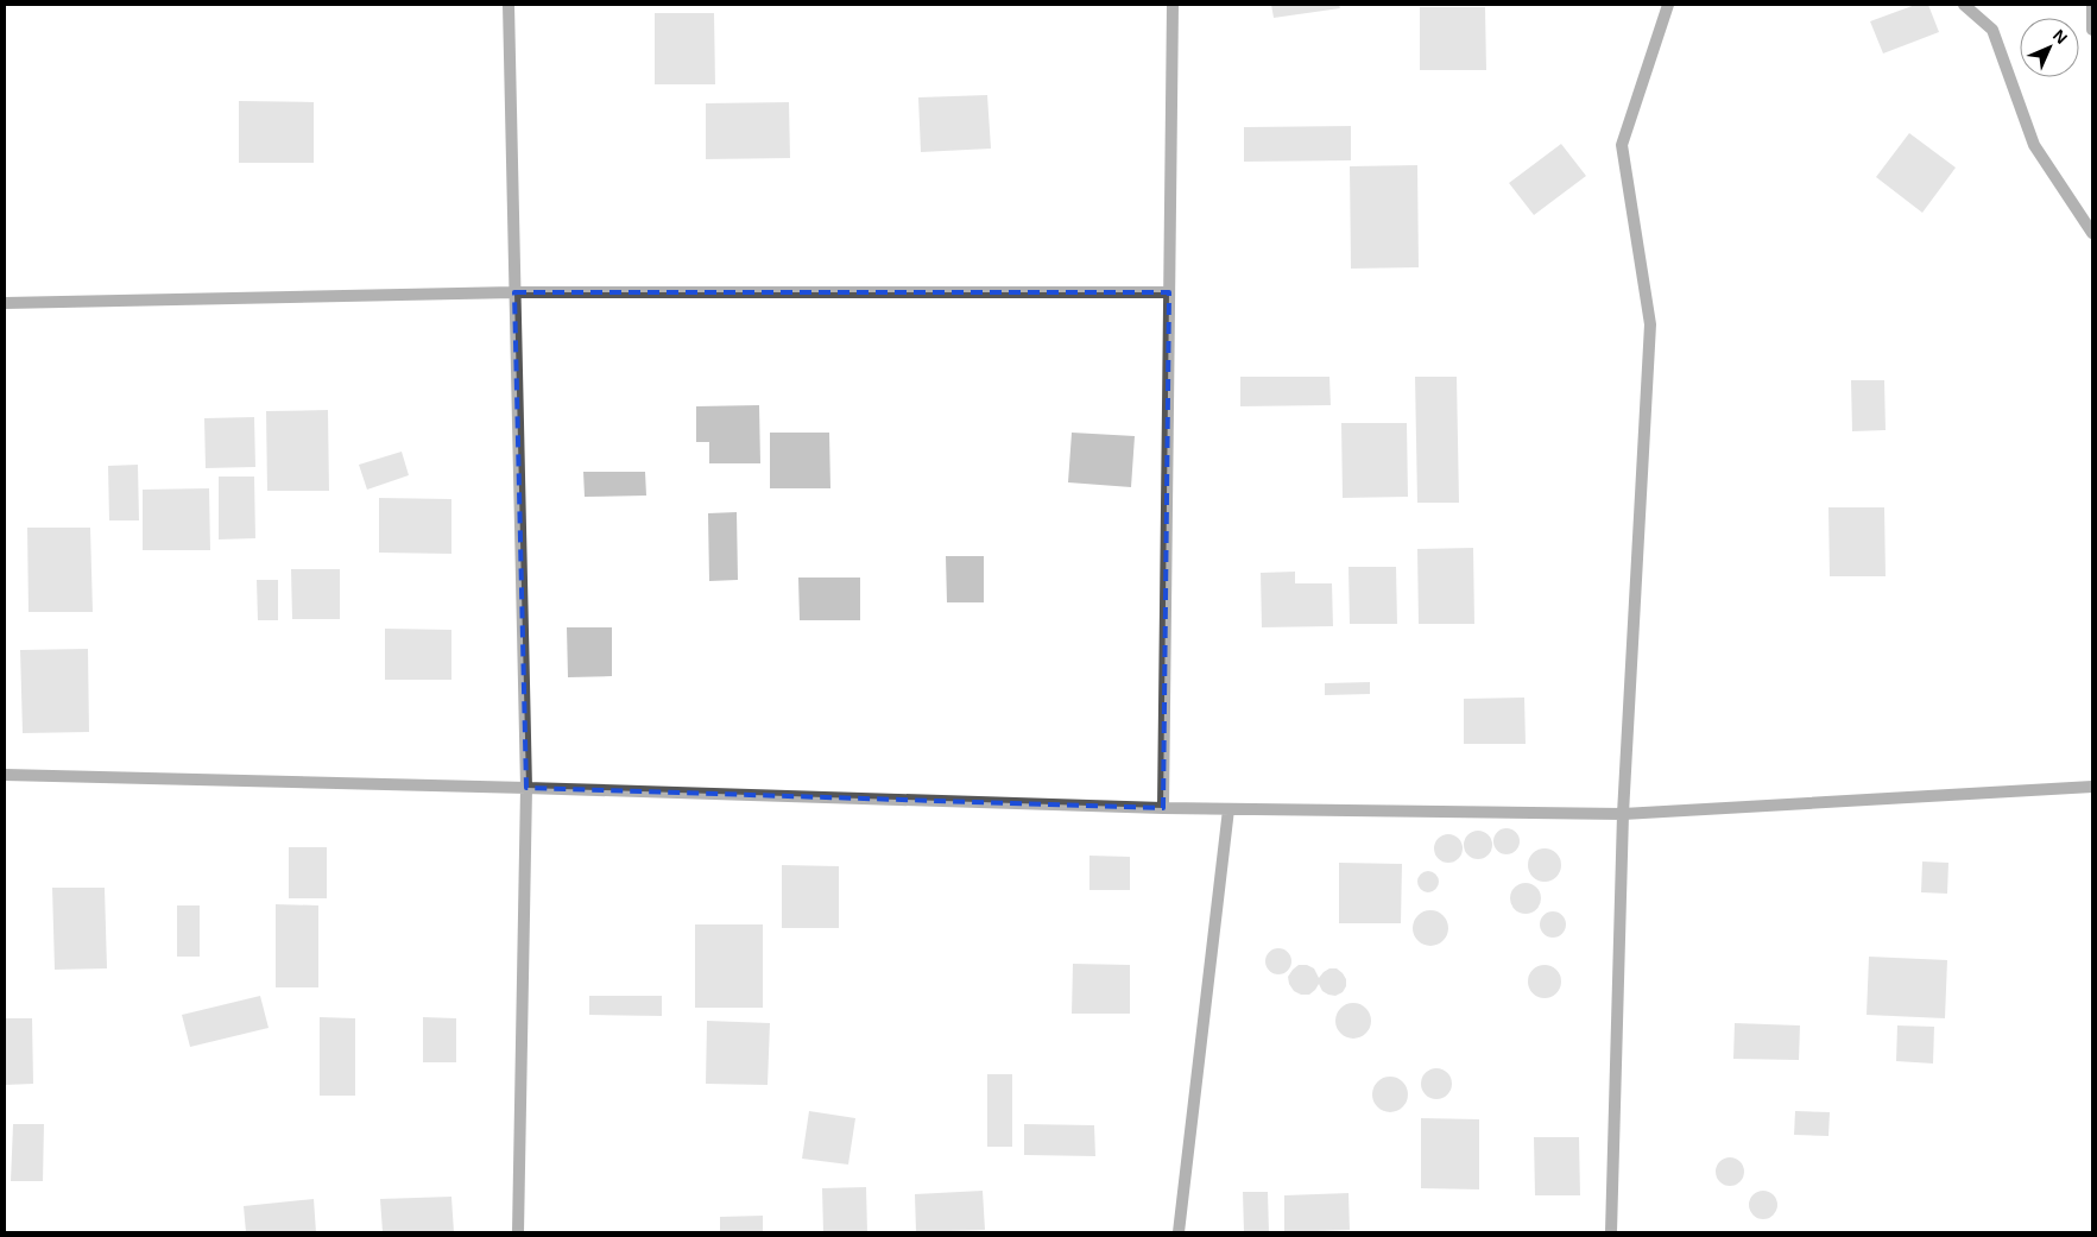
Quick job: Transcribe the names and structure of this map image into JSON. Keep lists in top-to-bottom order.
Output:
{
  "north": "top right"
}
